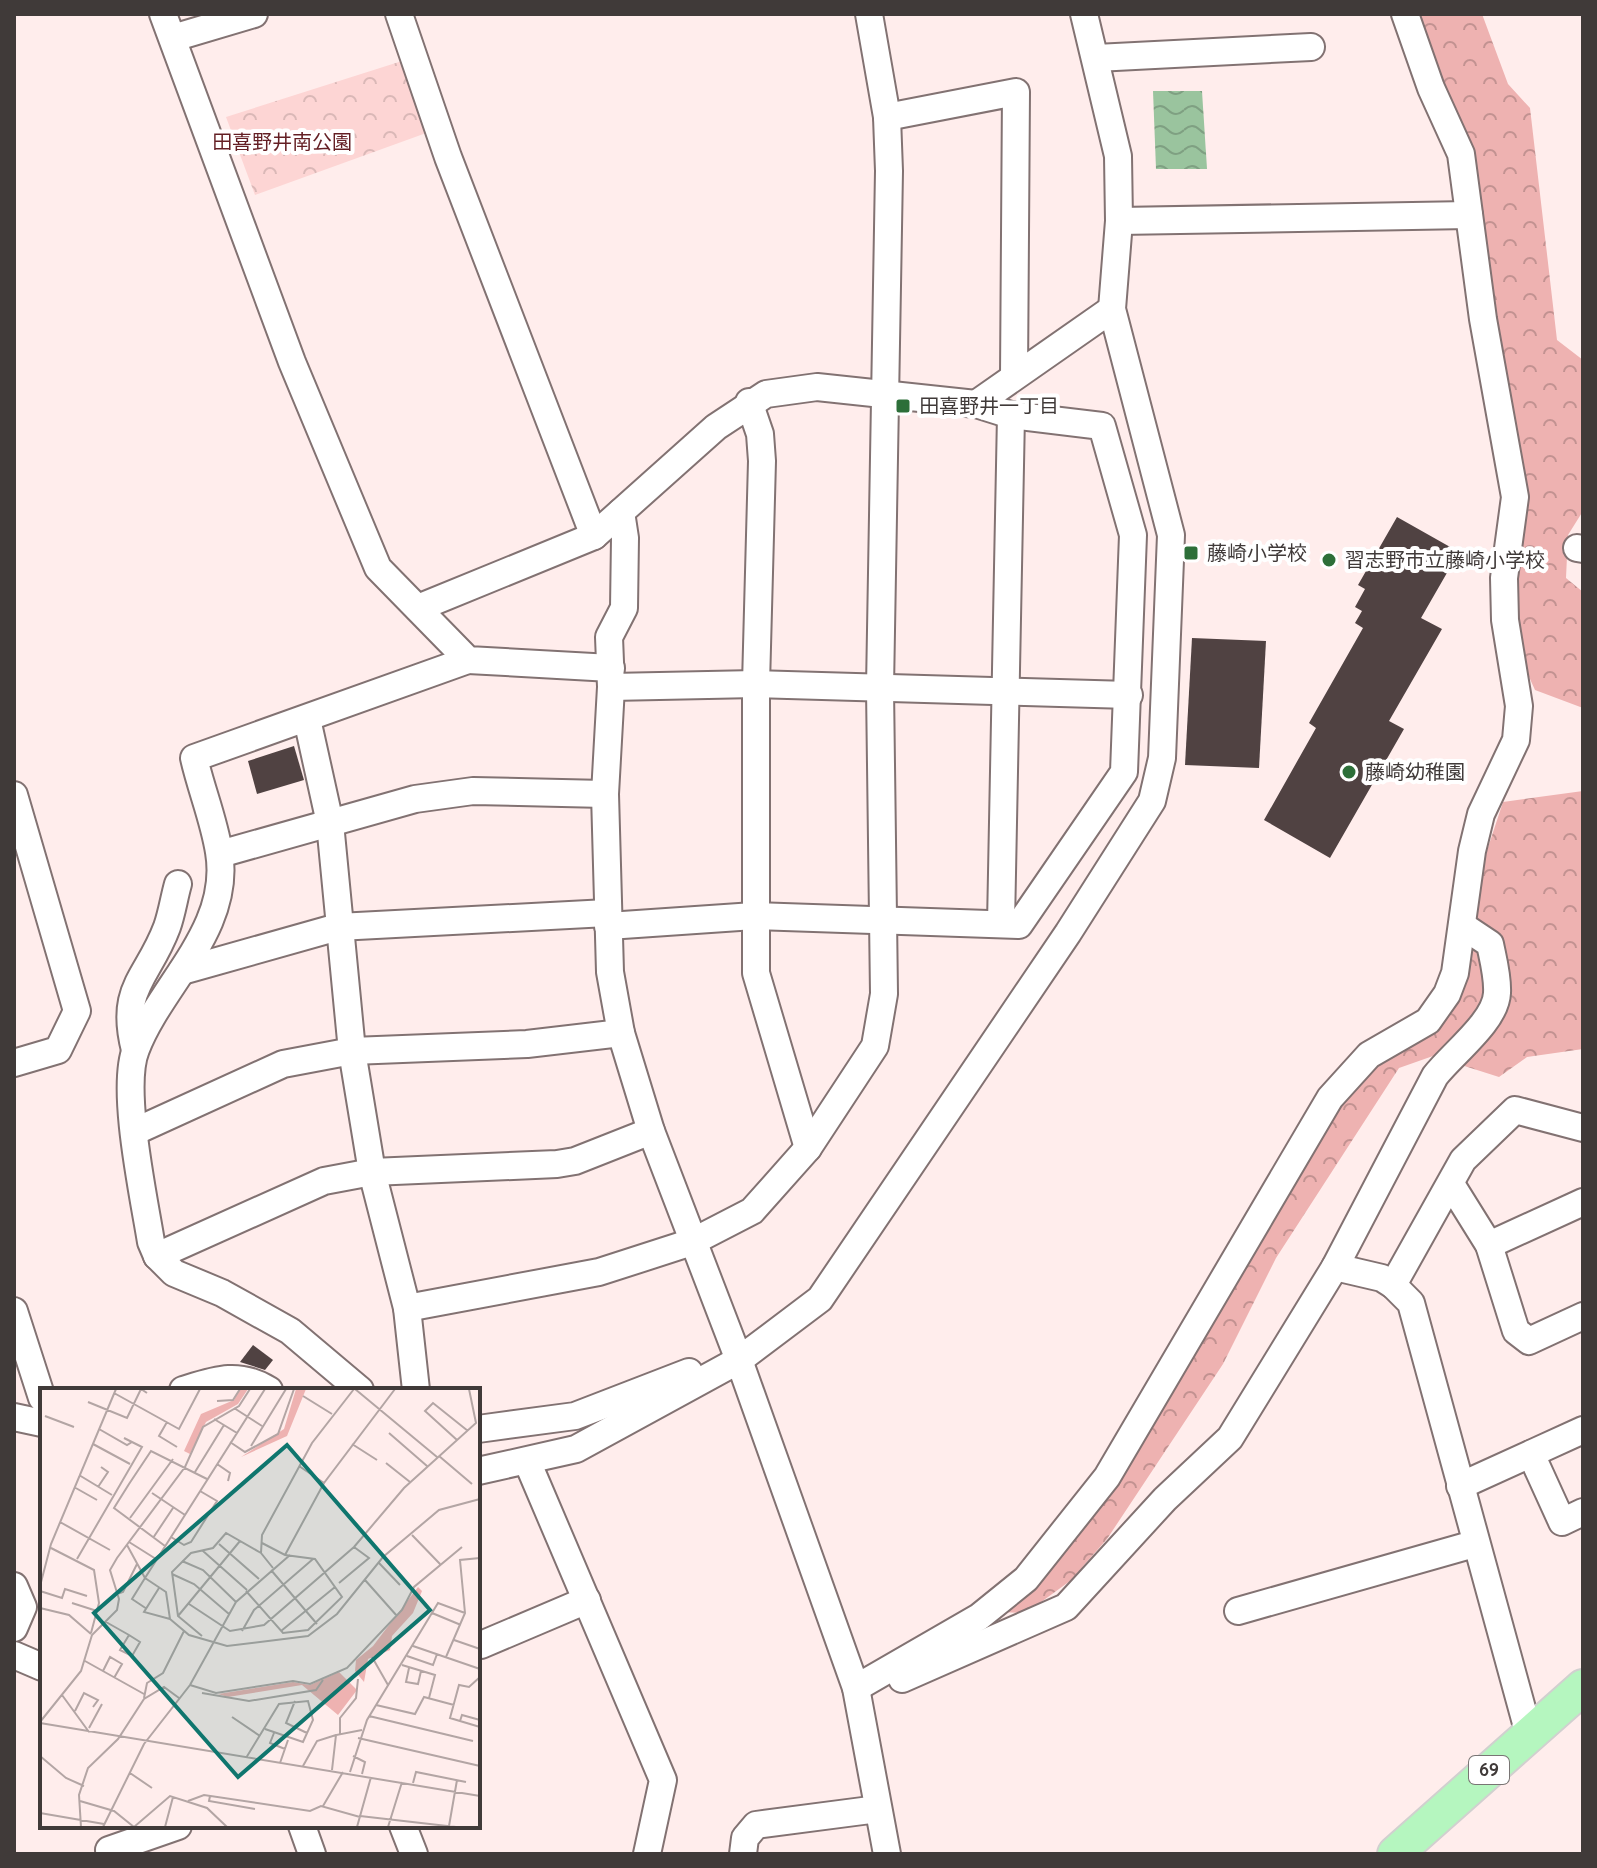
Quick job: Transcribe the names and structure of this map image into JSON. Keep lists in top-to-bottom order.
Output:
{
  "streets": {
    "main road": ["69"]
  },
  "parks": ["田喜野井南公園"],
  "places": {
    "transit": ["田喜野井一丁目", "藤崎小学校"],
    "other": ["習志野市立藤崎小学校", "藤崎幼稚園"]
  }
}
